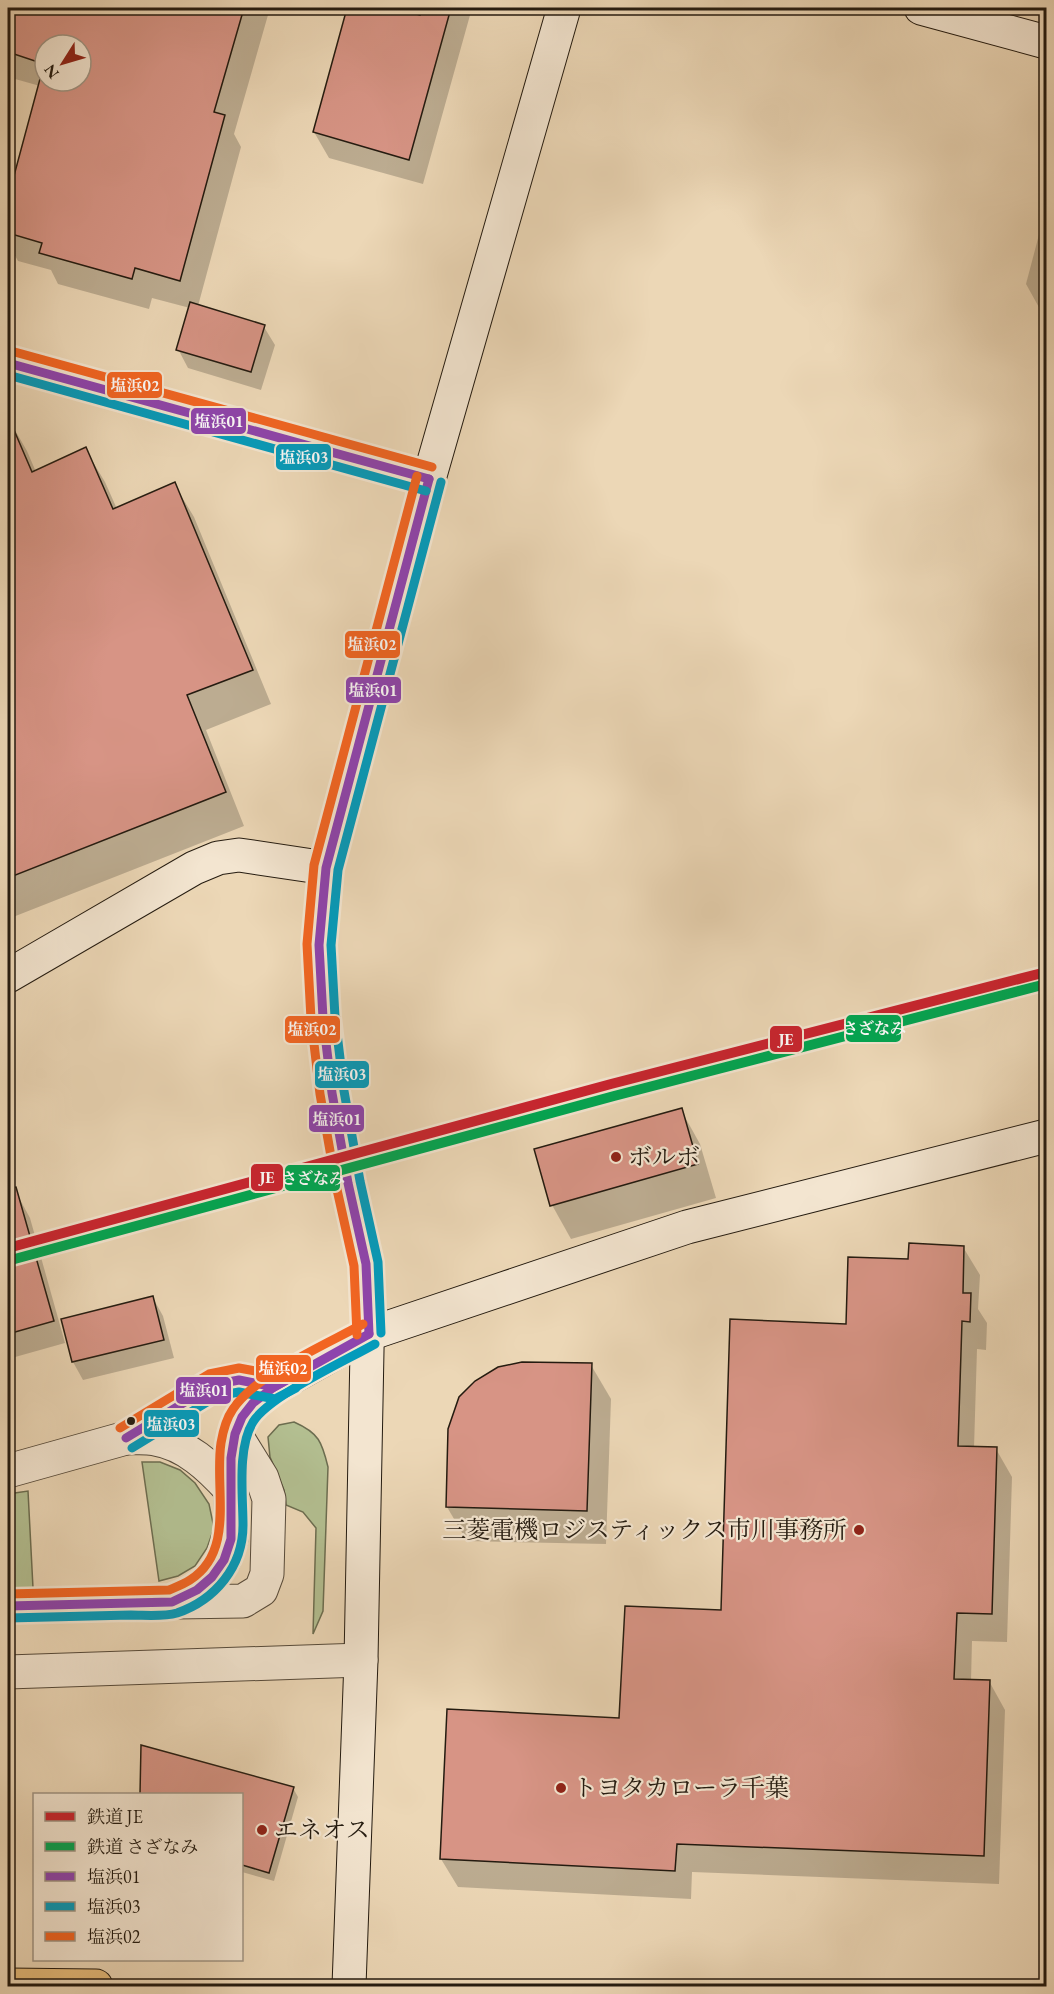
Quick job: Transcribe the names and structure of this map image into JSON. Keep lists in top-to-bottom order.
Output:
{
  "places": [
    "ボルボ",
    "三菱電機ロジスティックス市川事務所",
    "トヨタカローラ千葉",
    "エネオス"
  ],
  "lines": [
    "transit line 塩浜02",
    "transit line 塩浜01",
    "transit line 塩浜03",
    "rail line JE",
    "rail line さざなみ"
  ],
  "legend": [
    "鉄道 JE",
    "鉄道 さざなみ",
    "塩浜01",
    "塩浜03",
    "塩浜02"
  ],
  "north": "bottom left"
}
